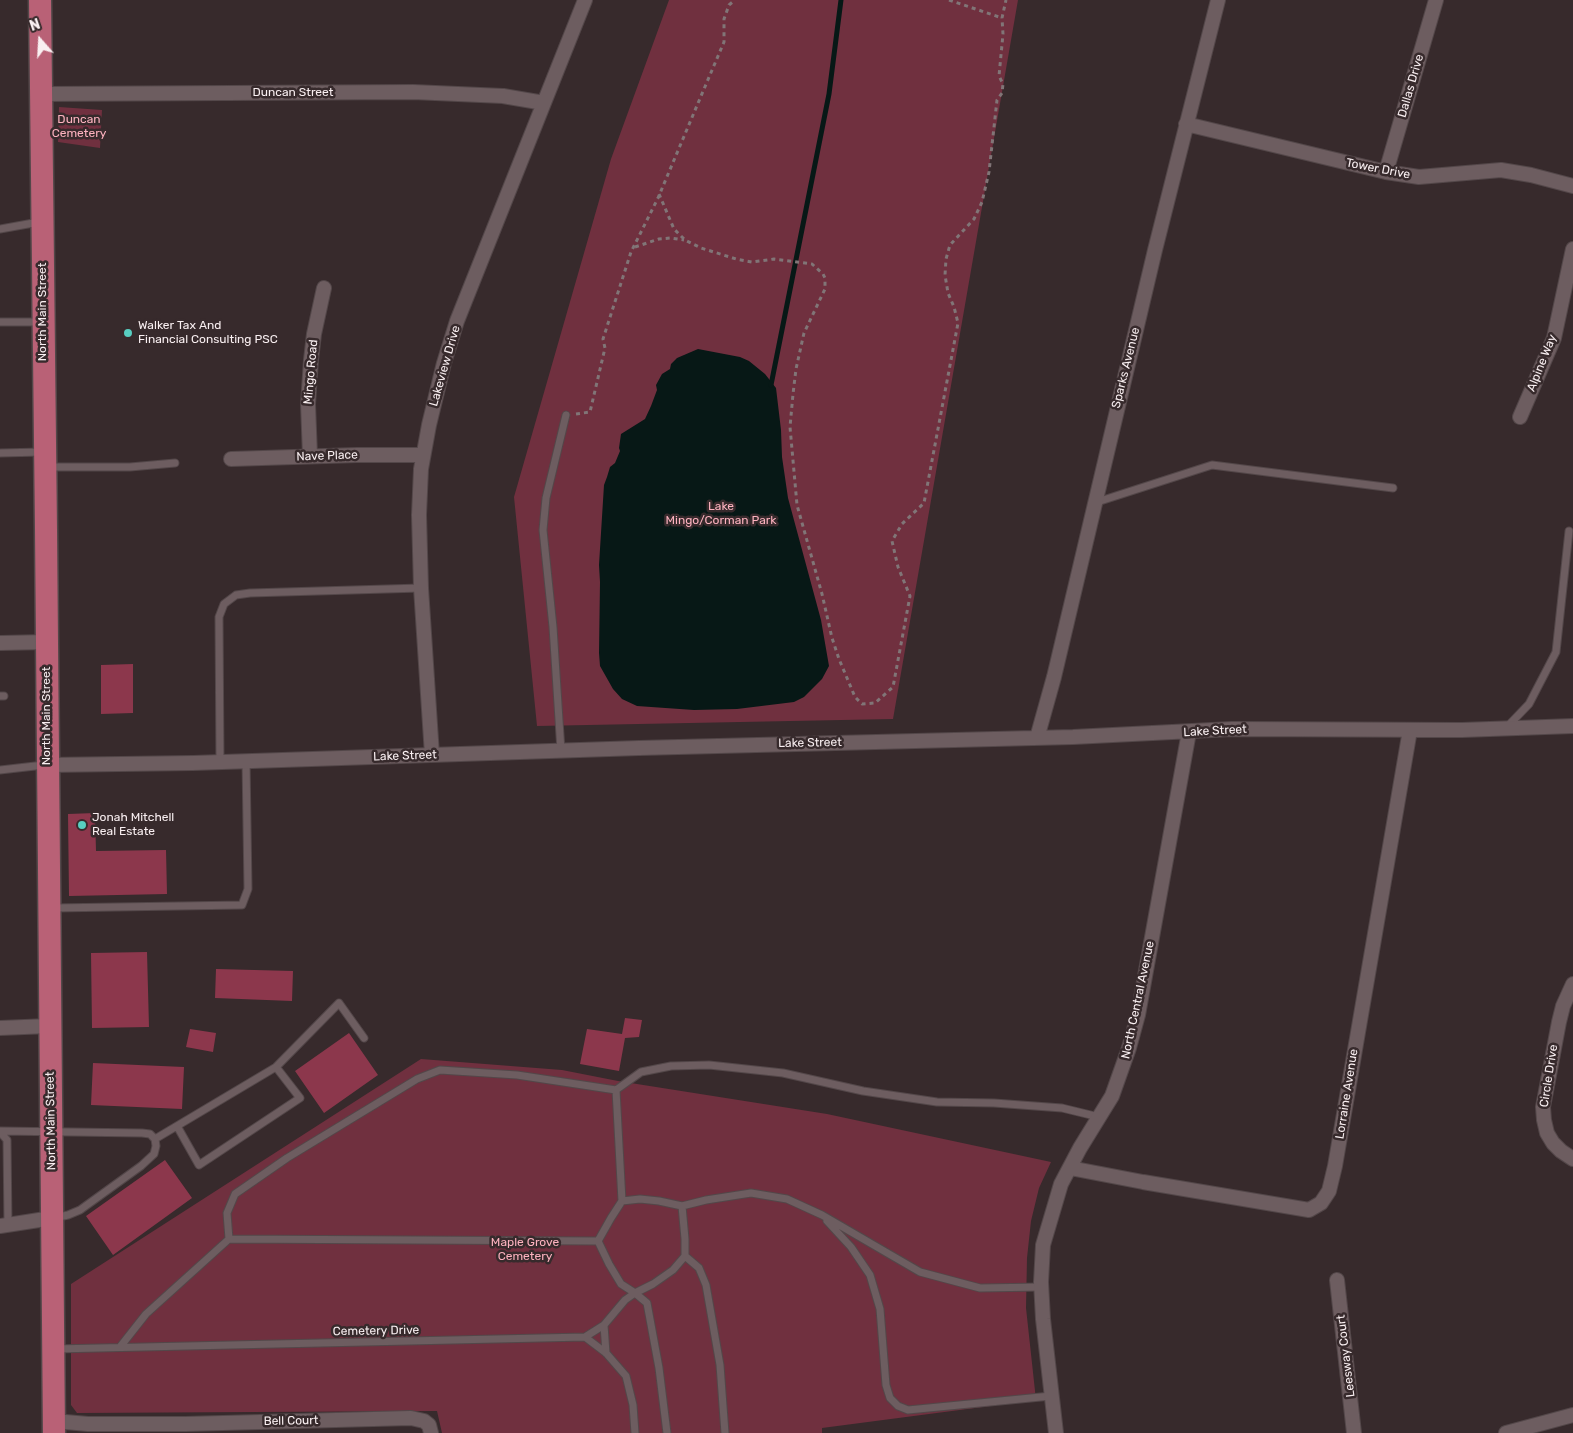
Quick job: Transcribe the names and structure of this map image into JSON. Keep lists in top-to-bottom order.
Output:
{
  "streets": {
    "main road": ["North Main Street"],
    "street": [
      "Dallas Drive",
      "Duncan Street",
      "Tower Drive",
      "Alpine Way",
      "Lakeview Drive",
      "Sparks Avenue",
      "Mingo Road",
      "Nave Place",
      "Lake Street",
      "North Central Avenue",
      "Circle Drive",
      "Lorraine Avenue",
      "Leesway Court",
      "Bell Court"
    ],
    "lane": ["Cemetery Drive"]
  },
  "crossings": [
    ["Dallas Drive", "Tower Drive"],
    ["Duncan Street", "North Main Street"],
    ["Duncan Street", "Lakeview Drive"],
    ["Tower Drive", "Sparks Avenue"],
    ["North Main Street", "Lake Street"],
    ["North Main Street", "Cemetery Drive"],
    ["North Main Street", "Bell Court"],
    ["Lakeview Drive", "Nave Place"],
    ["Lakeview Drive", "Lake Street"],
    ["Sparks Avenue", "Lake Street"],
    ["Mingo Road", "Nave Place"],
    ["Lake Street", "North Central Avenue"],
    ["Lake Street", "Lorraine Avenue"],
    ["North Central Avenue", "Lorraine Avenue"]
  ],
  "parks": ["Duncan Cemetery", "Lake Mingo/Corman Park", "Maple Grove Cemetery"],
  "places": ["Walker Tax And Financial Consulting PSC", "Jonah Mitchell Real Estate"],
  "north": "top"
}
